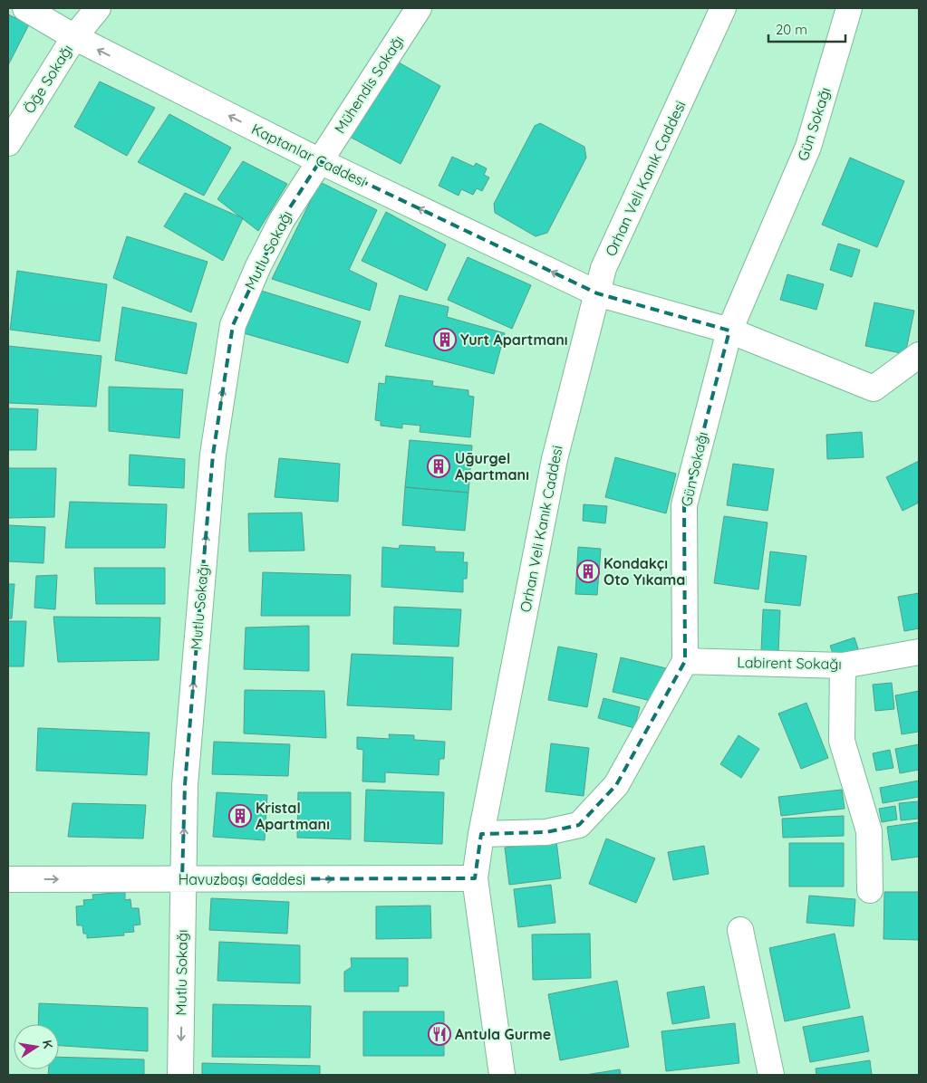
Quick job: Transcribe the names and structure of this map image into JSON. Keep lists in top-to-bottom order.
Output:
{
  "streets": {
    "street": [
      "Öḡe Sokağı",
      "Mühendis Sokağı",
      "Gün Sokağı",
      "Kaptanlar Caddesi",
      "Orhan Veli Kanık Caddesi",
      "Mutlu Sokağı",
      "Labirent Sokağı",
      "Havuzbaşı Caddesi"
    ]
  },
  "crossings": [
    ["Öḡe Sokağı", "Kaptanlar Caddesi"],
    ["Mühendis Sokağı", "Kaptanlar Caddesi"],
    ["Mühendis Sokağı", "Mutlu Sokağı"],
    ["Gün Sokağı", "Kaptanlar Caddesi"],
    ["Gün Sokağı", "Orhan Veli Kanık Caddesi"],
    ["Gün Sokağı", "Labirent Sokağı"],
    ["Kaptanlar Caddesi", "Orhan Veli Kanık Caddesi"],
    ["Kaptanlar Caddesi", "Mutlu Sokağı"],
    ["Orhan Veli Kanık Caddesi", "Havuzbaşı Caddesi"],
    ["Mutlu Sokağı", "Havuzbaşı Caddesi"]
  ],
  "one_way": ["Kaptanlar Caddesi", "Havuzbaşı Caddesi"],
  "places": {
    "building": [
      "Yurt Apartmanı",
      "Uḡurgel Apartmanı",
      "Kondakçı Oto Yıkama",
      "Kristal Apartmanı"
    ],
    "restaurant": ["Antula Gurme"]
  },
  "scale_bar": "20 m",
  "north": "right"
}
